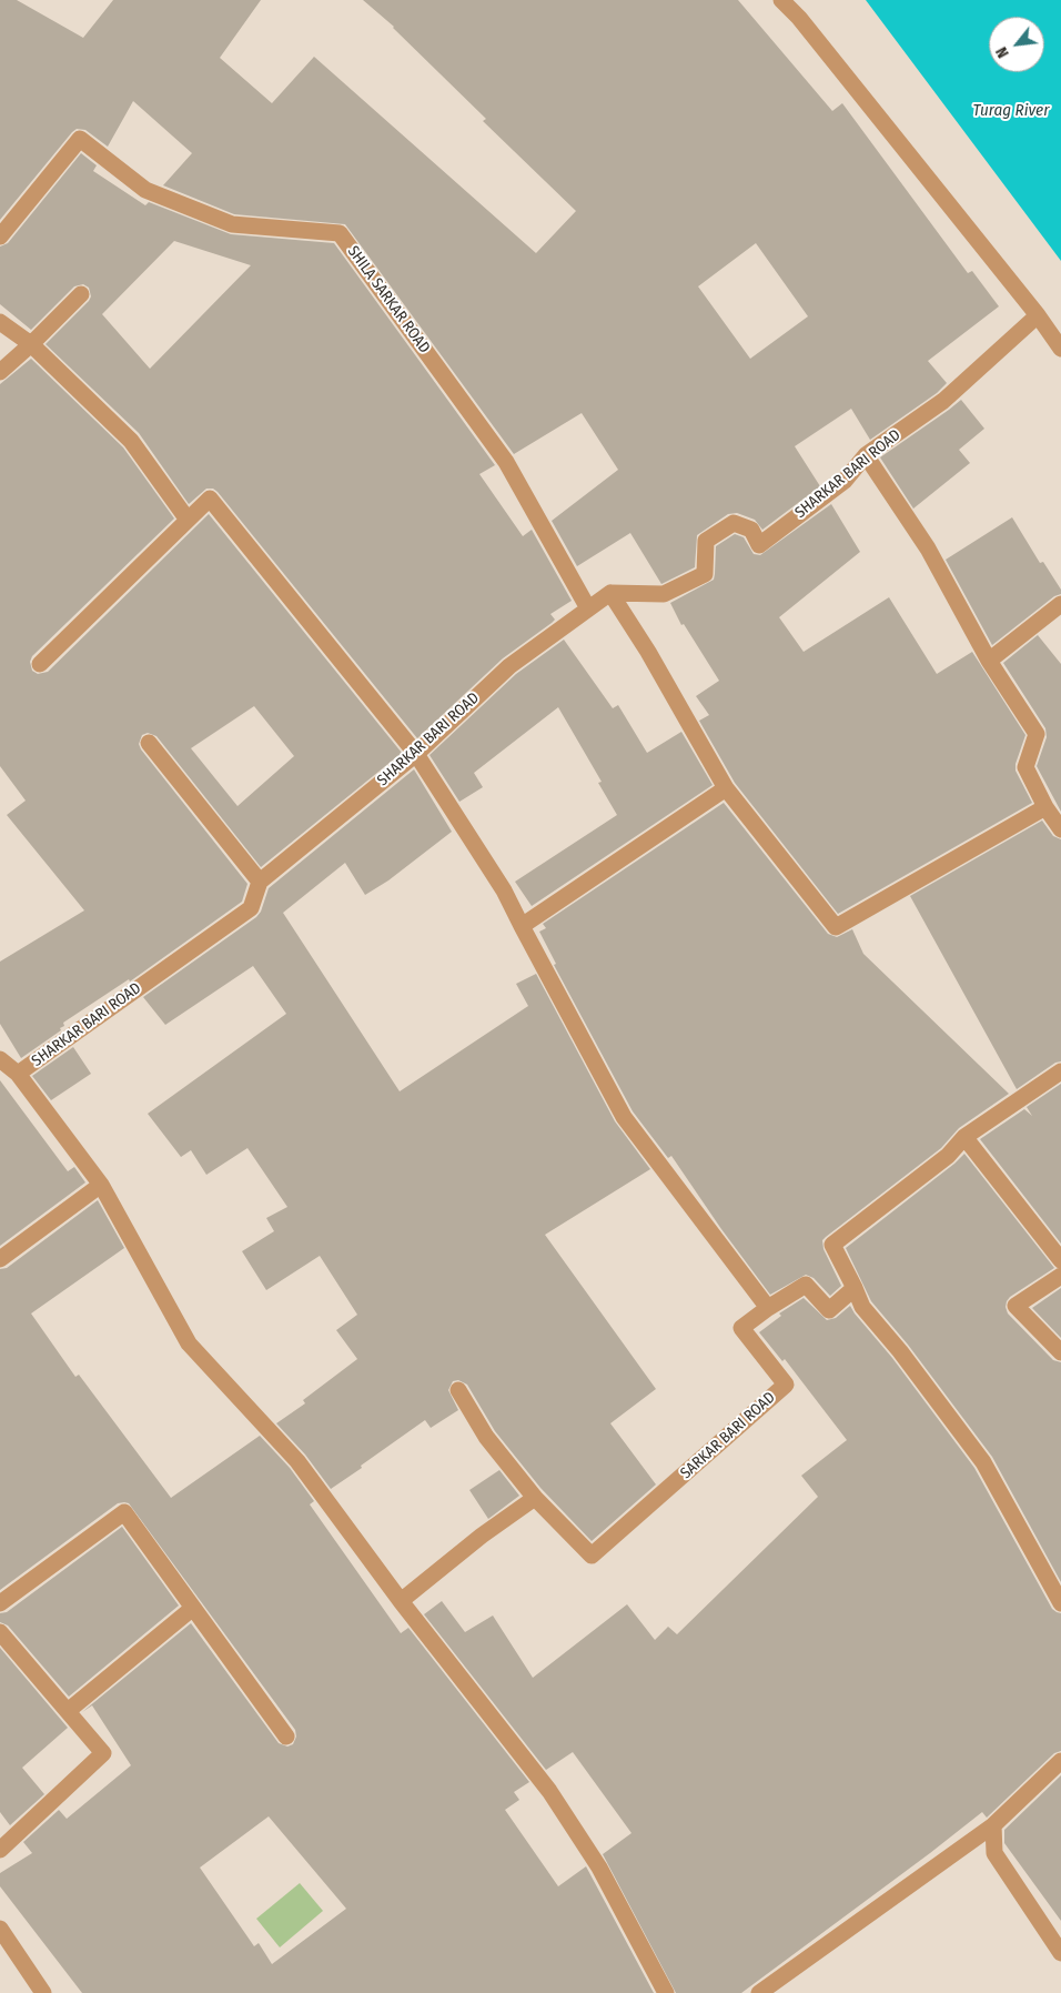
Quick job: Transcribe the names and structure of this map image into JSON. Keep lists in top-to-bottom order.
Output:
{
  "streets": {
    "street": ["SHILA SARKAR ROAD", "SHARKAR BARI ROAD", "SARKAR BARI ROAD"]
  },
  "crossings": [
    ["SHILA SARKAR ROAD", "SHARKAR BARI ROAD"]
  ],
  "water": ["Turag River"],
  "north": "bottom left"
}
